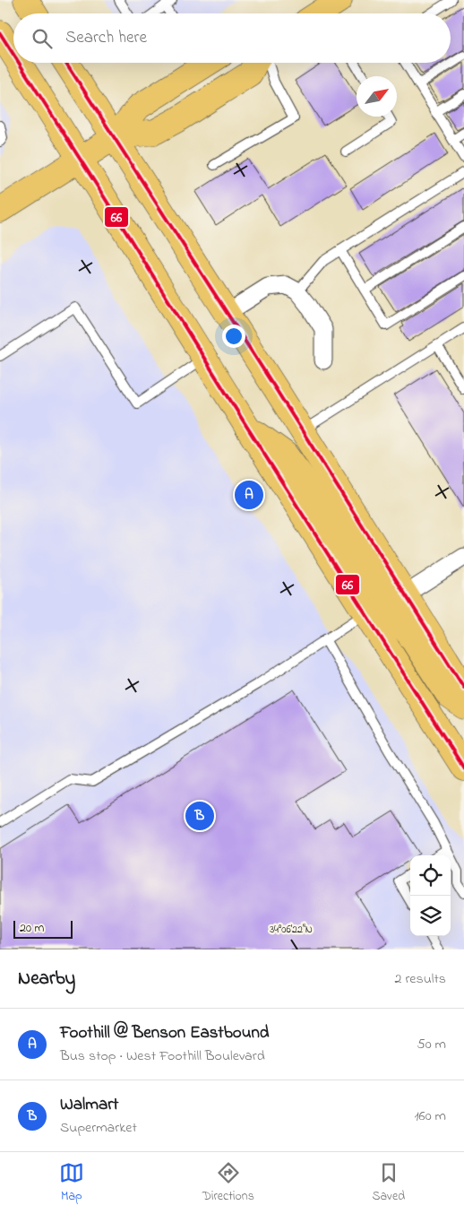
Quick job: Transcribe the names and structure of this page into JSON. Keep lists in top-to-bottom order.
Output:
{
  "lines": ["transit line 66"],
  "scale_bar": "20 m",
  "north": "top right",
  "page": {
    "search": "Search here",
    "pins": ["A", "B"],
    "scale": "20 m",
    "heading": ["Nearby", "2 results"],
    "list": [
      {
        "mark": "A",
        "name": "Foothill @ Benson Eastbound",
        "note": "Bus stop · West Foothill Boulevard",
        "value": "50 m"
      },
      {
        "mark": "B",
        "name": "Walmart",
        "note": "Supermarket",
        "value": "160 m"
      }
    ],
    "nav": ["Map", "Directions", "Saved"]
  },
  "coordinates": ["34°06'22\"N"]
}
